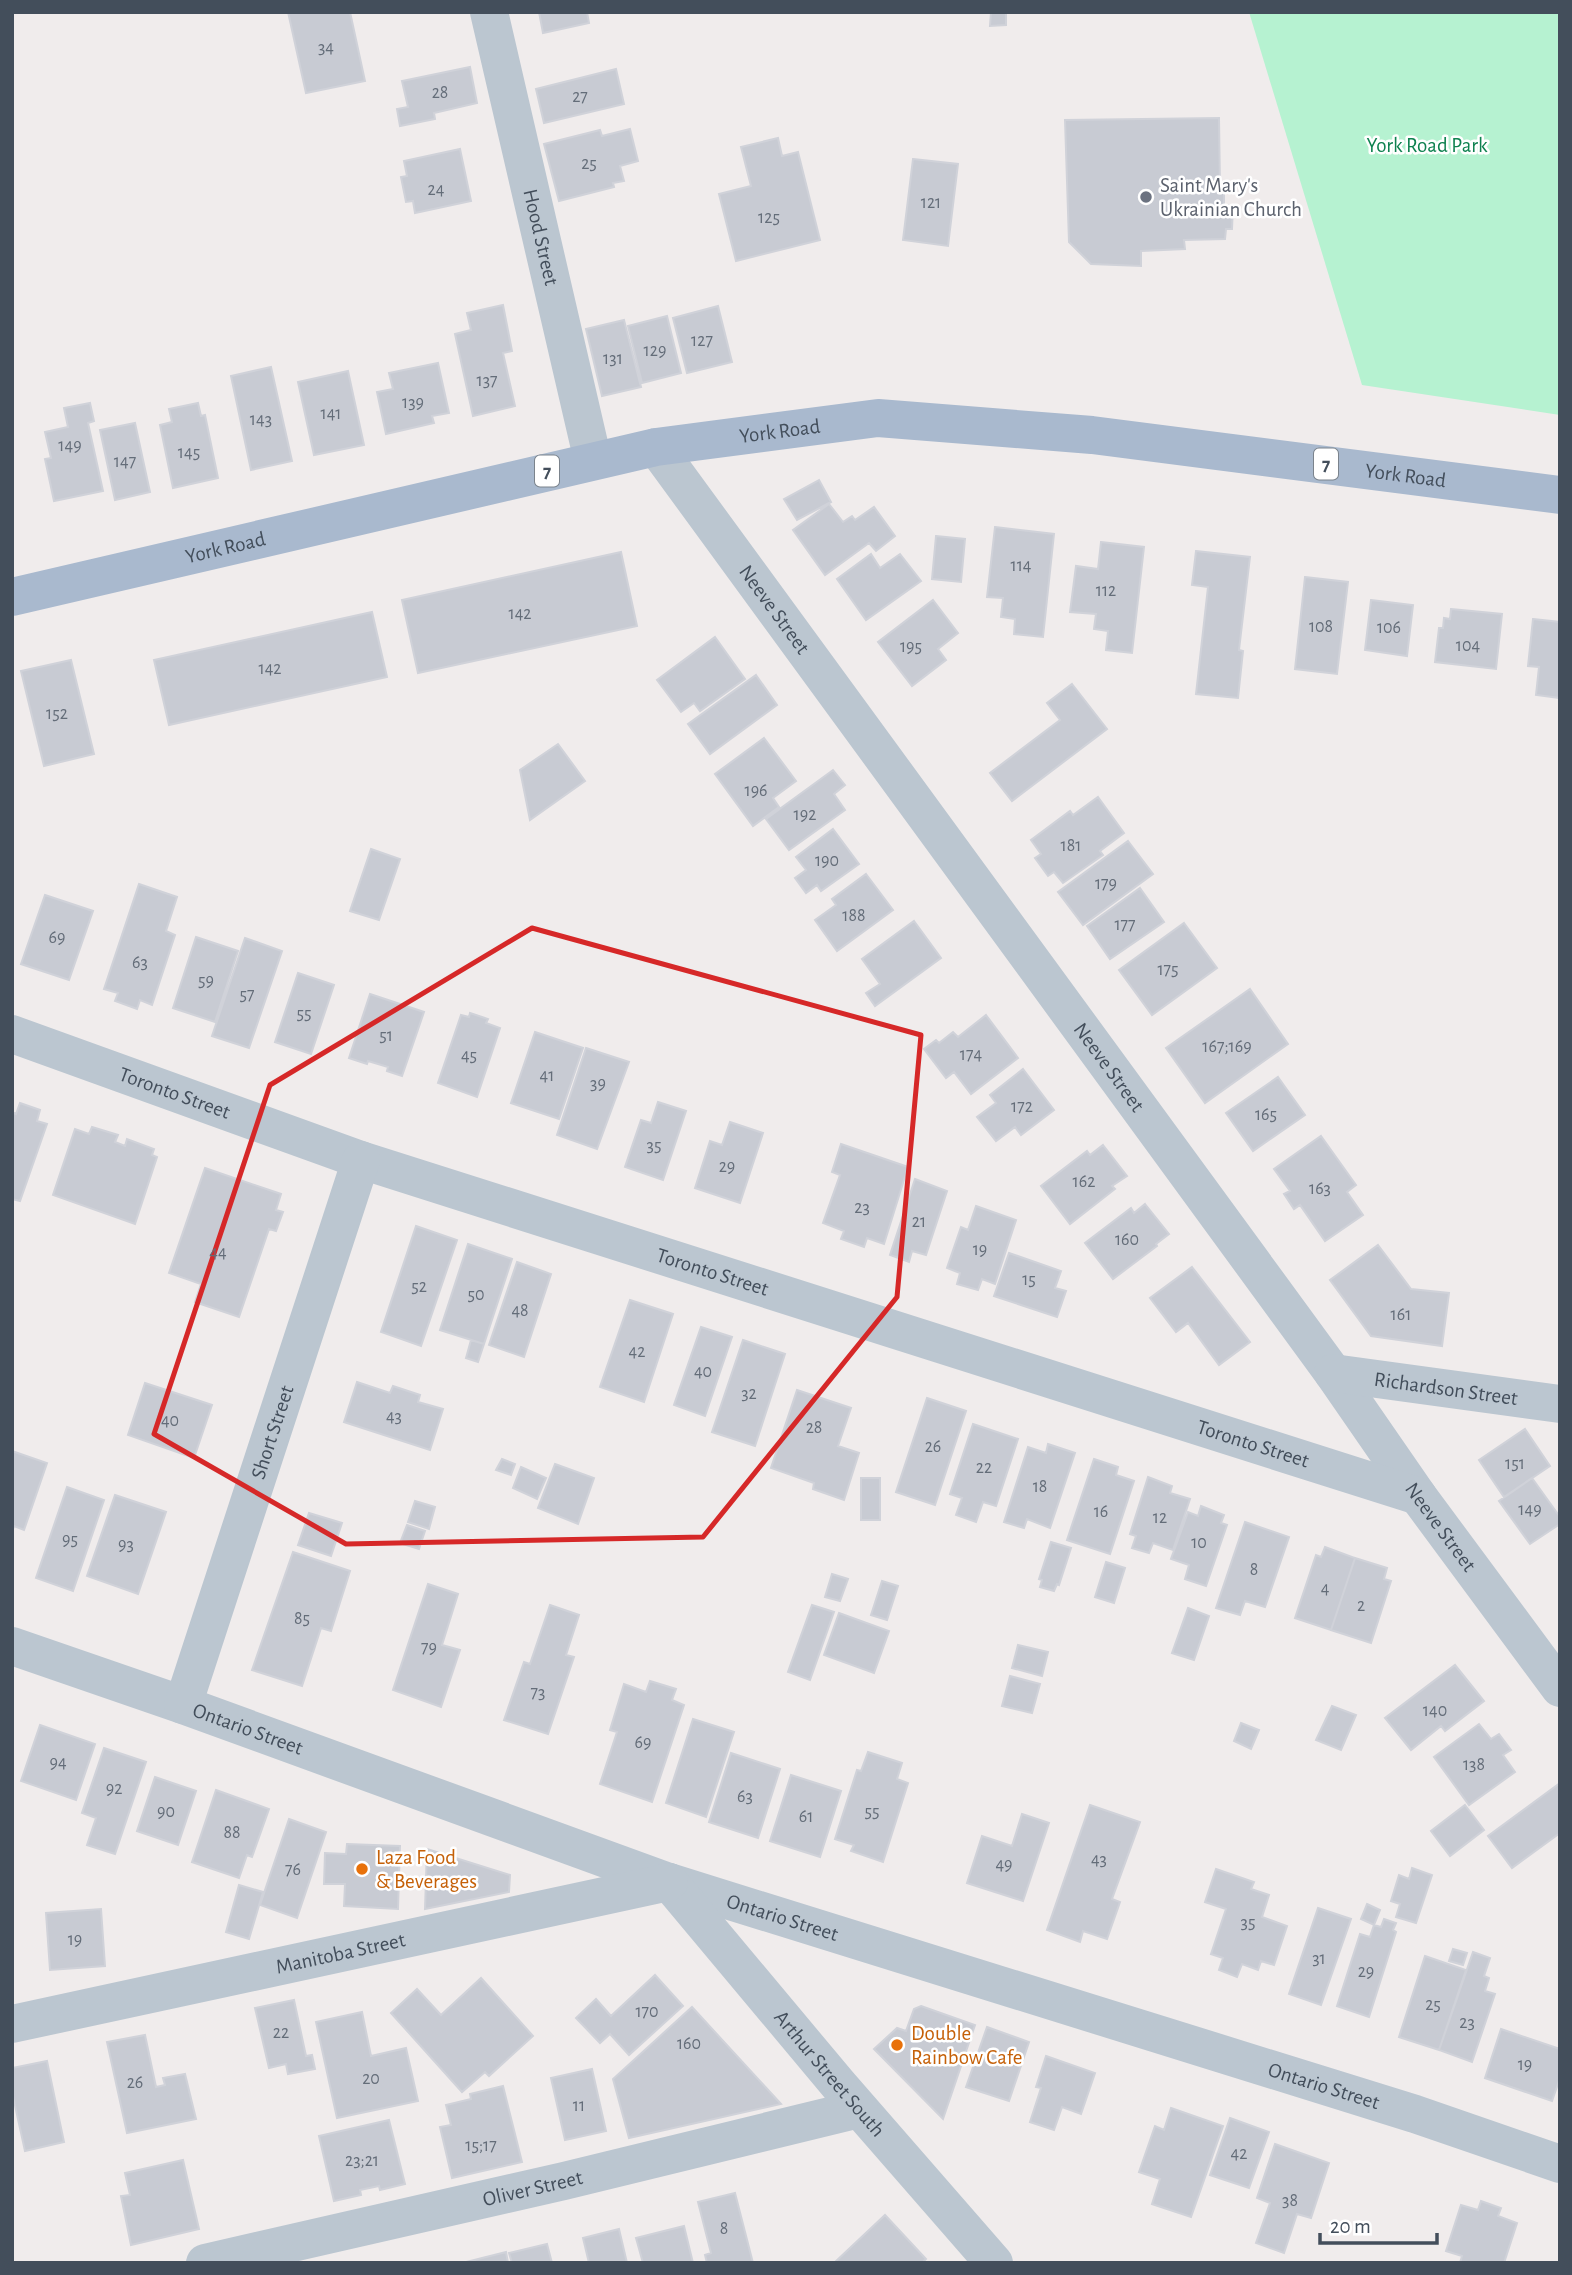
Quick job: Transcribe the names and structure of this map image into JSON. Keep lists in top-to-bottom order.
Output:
{
  "streets": {
    "main road": ["York Road", "7"],
    "street": [
      "Hood Street",
      "Neeve Street",
      "Toronto Street",
      "Richardson Street",
      "Short Street",
      "Ontario Street",
      "Manitoba Street",
      "Arthur Street South",
      "Oliver Street"
    ]
  },
  "crossings": [
    ["Hood Street", "York Road"],
    ["York Road", "Neeve Street"],
    ["Neeve Street", "Toronto Street"],
    ["Neeve Street", "Richardson Street"],
    ["Toronto Street", "Short Street"],
    ["Short Street", "Ontario Street"],
    ["Ontario Street", "Manitoba Street"],
    ["Ontario Street", "Arthur Street South"],
    ["Manitoba Street", "Arthur Street South"],
    ["Arthur Street South", "Oliver Street"]
  ],
  "parks": ["York Road Park"],
  "places": ["Saint Mary's Ukrainian Church", "Laza Food & Beverages", "Double Rainbow Cafe"],
  "house_numbers": [
    "34",
    "28",
    "27",
    "25",
    "24",
    "121",
    "125",
    "127",
    "129",
    "131",
    "137",
    "139",
    "141",
    "143",
    "149",
    "145",
    "147",
    "114",
    "112",
    "142",
    "108",
    "106",
    "104",
    "195",
    "142",
    "152",
    "196",
    "192",
    "181",
    "190",
    "179",
    "188",
    "177",
    "69",
    "63",
    "175",
    "59",
    "57",
    "55",
    "51",
    "167;169",
    "174",
    "45",
    "41",
    "39",
    "172",
    "165",
    "35",
    "29",
    "162",
    "163",
    "23",
    "21",
    "160",
    "19",
    "44",
    "15",
    "52",
    "50",
    "48",
    "161",
    "42",
    "40",
    "32",
    "43",
    "40",
    "28",
    "26",
    "151",
    "22",
    "18",
    "149",
    "16",
    "12",
    "95",
    "10",
    "93",
    "8",
    "4",
    "2",
    "85",
    "79",
    "73",
    "140",
    "69",
    "94",
    "138",
    "92",
    "63",
    "90",
    "55",
    "61",
    "88",
    "43",
    "49",
    "76",
    "35",
    "19",
    "31",
    "29",
    "25",
    "170",
    "23",
    "22",
    "160",
    "19",
    "20",
    "26",
    "11",
    "15;17",
    "42",
    "23;21",
    "38",
    "8"
  ],
  "scale_bar": "20 m"
}
